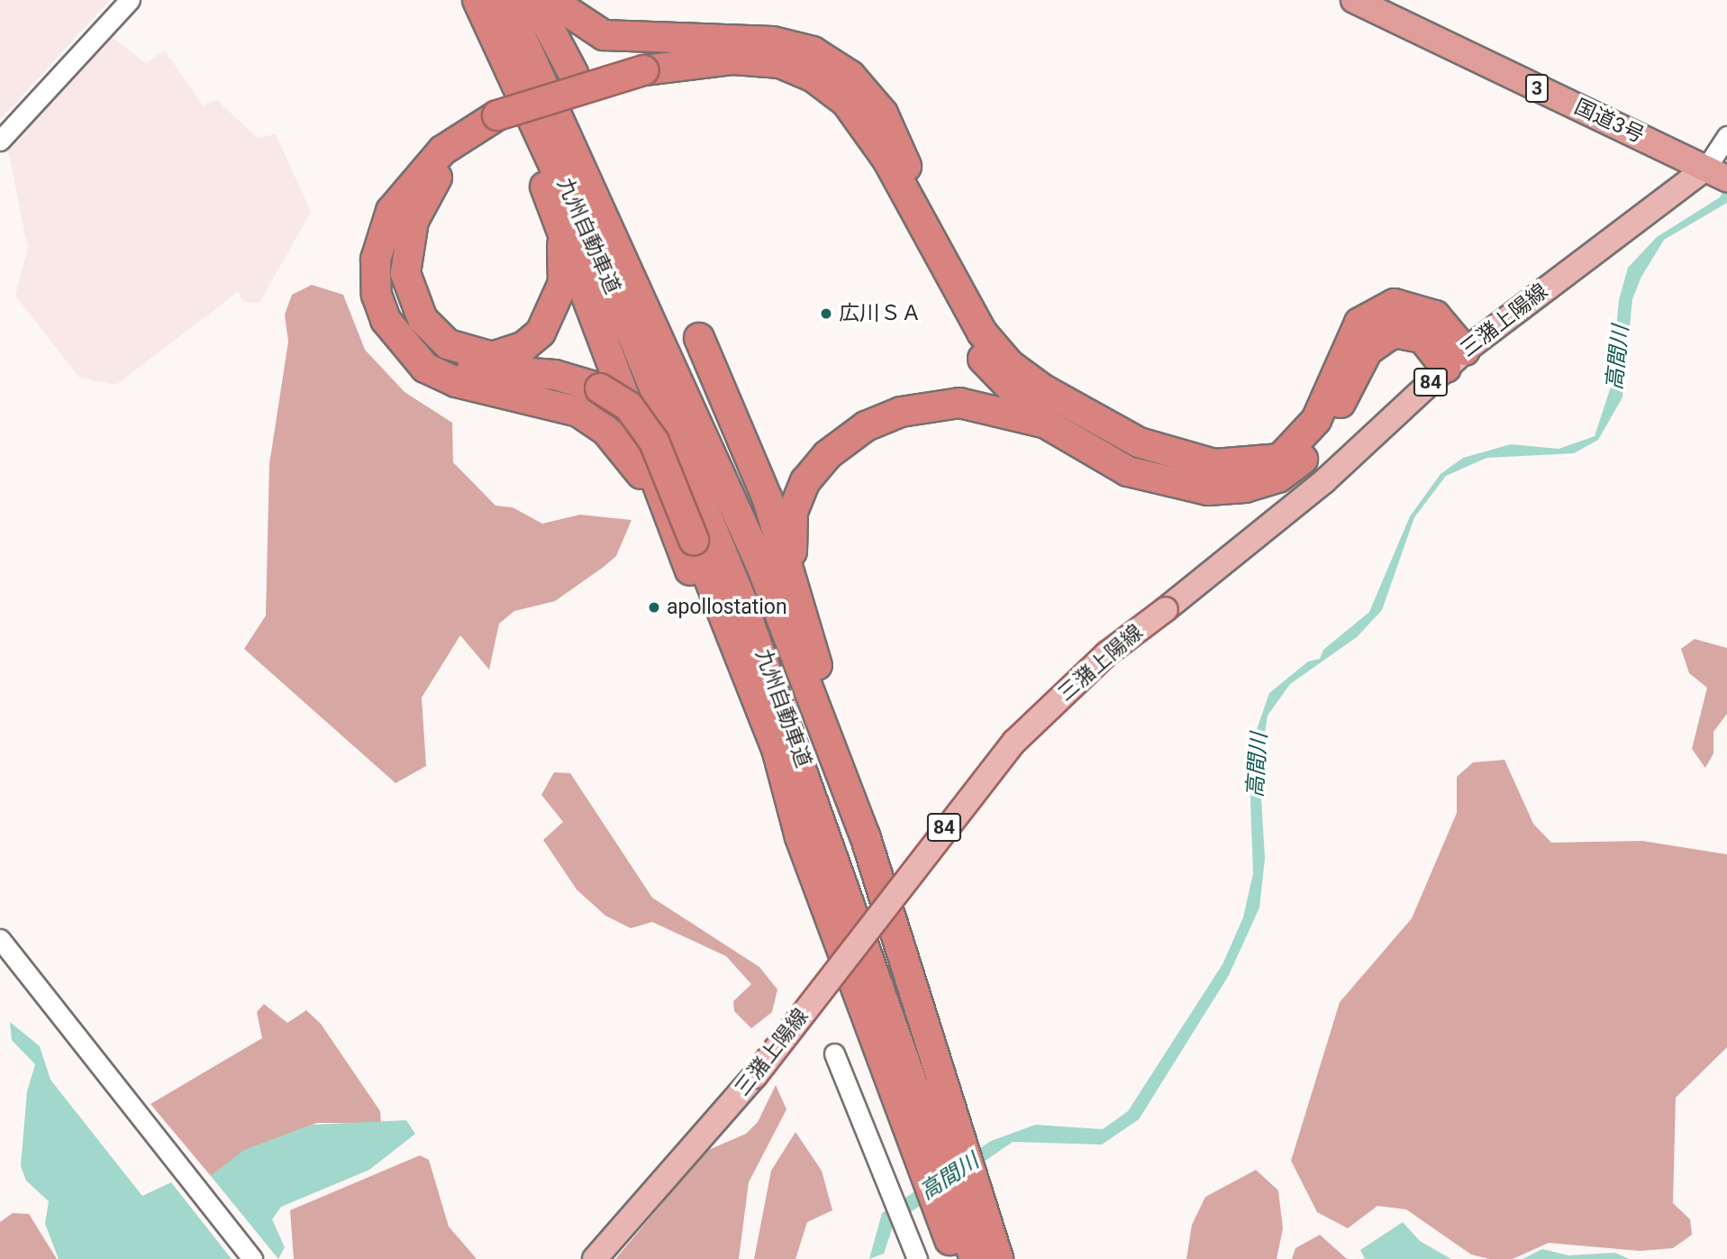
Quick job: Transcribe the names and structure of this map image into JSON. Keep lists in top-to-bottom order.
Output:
{
  "streets": {
    "highway": ["3", "国道3号", "九州自動車道"],
    "main road": ["三潴上陽線", "84"]
  },
  "crossings": [
    ["国道3号", "三潴上陽線"]
  ],
  "water": ["高間川"],
  "places": ["広川ＳＡ", "apollostation"]
}
